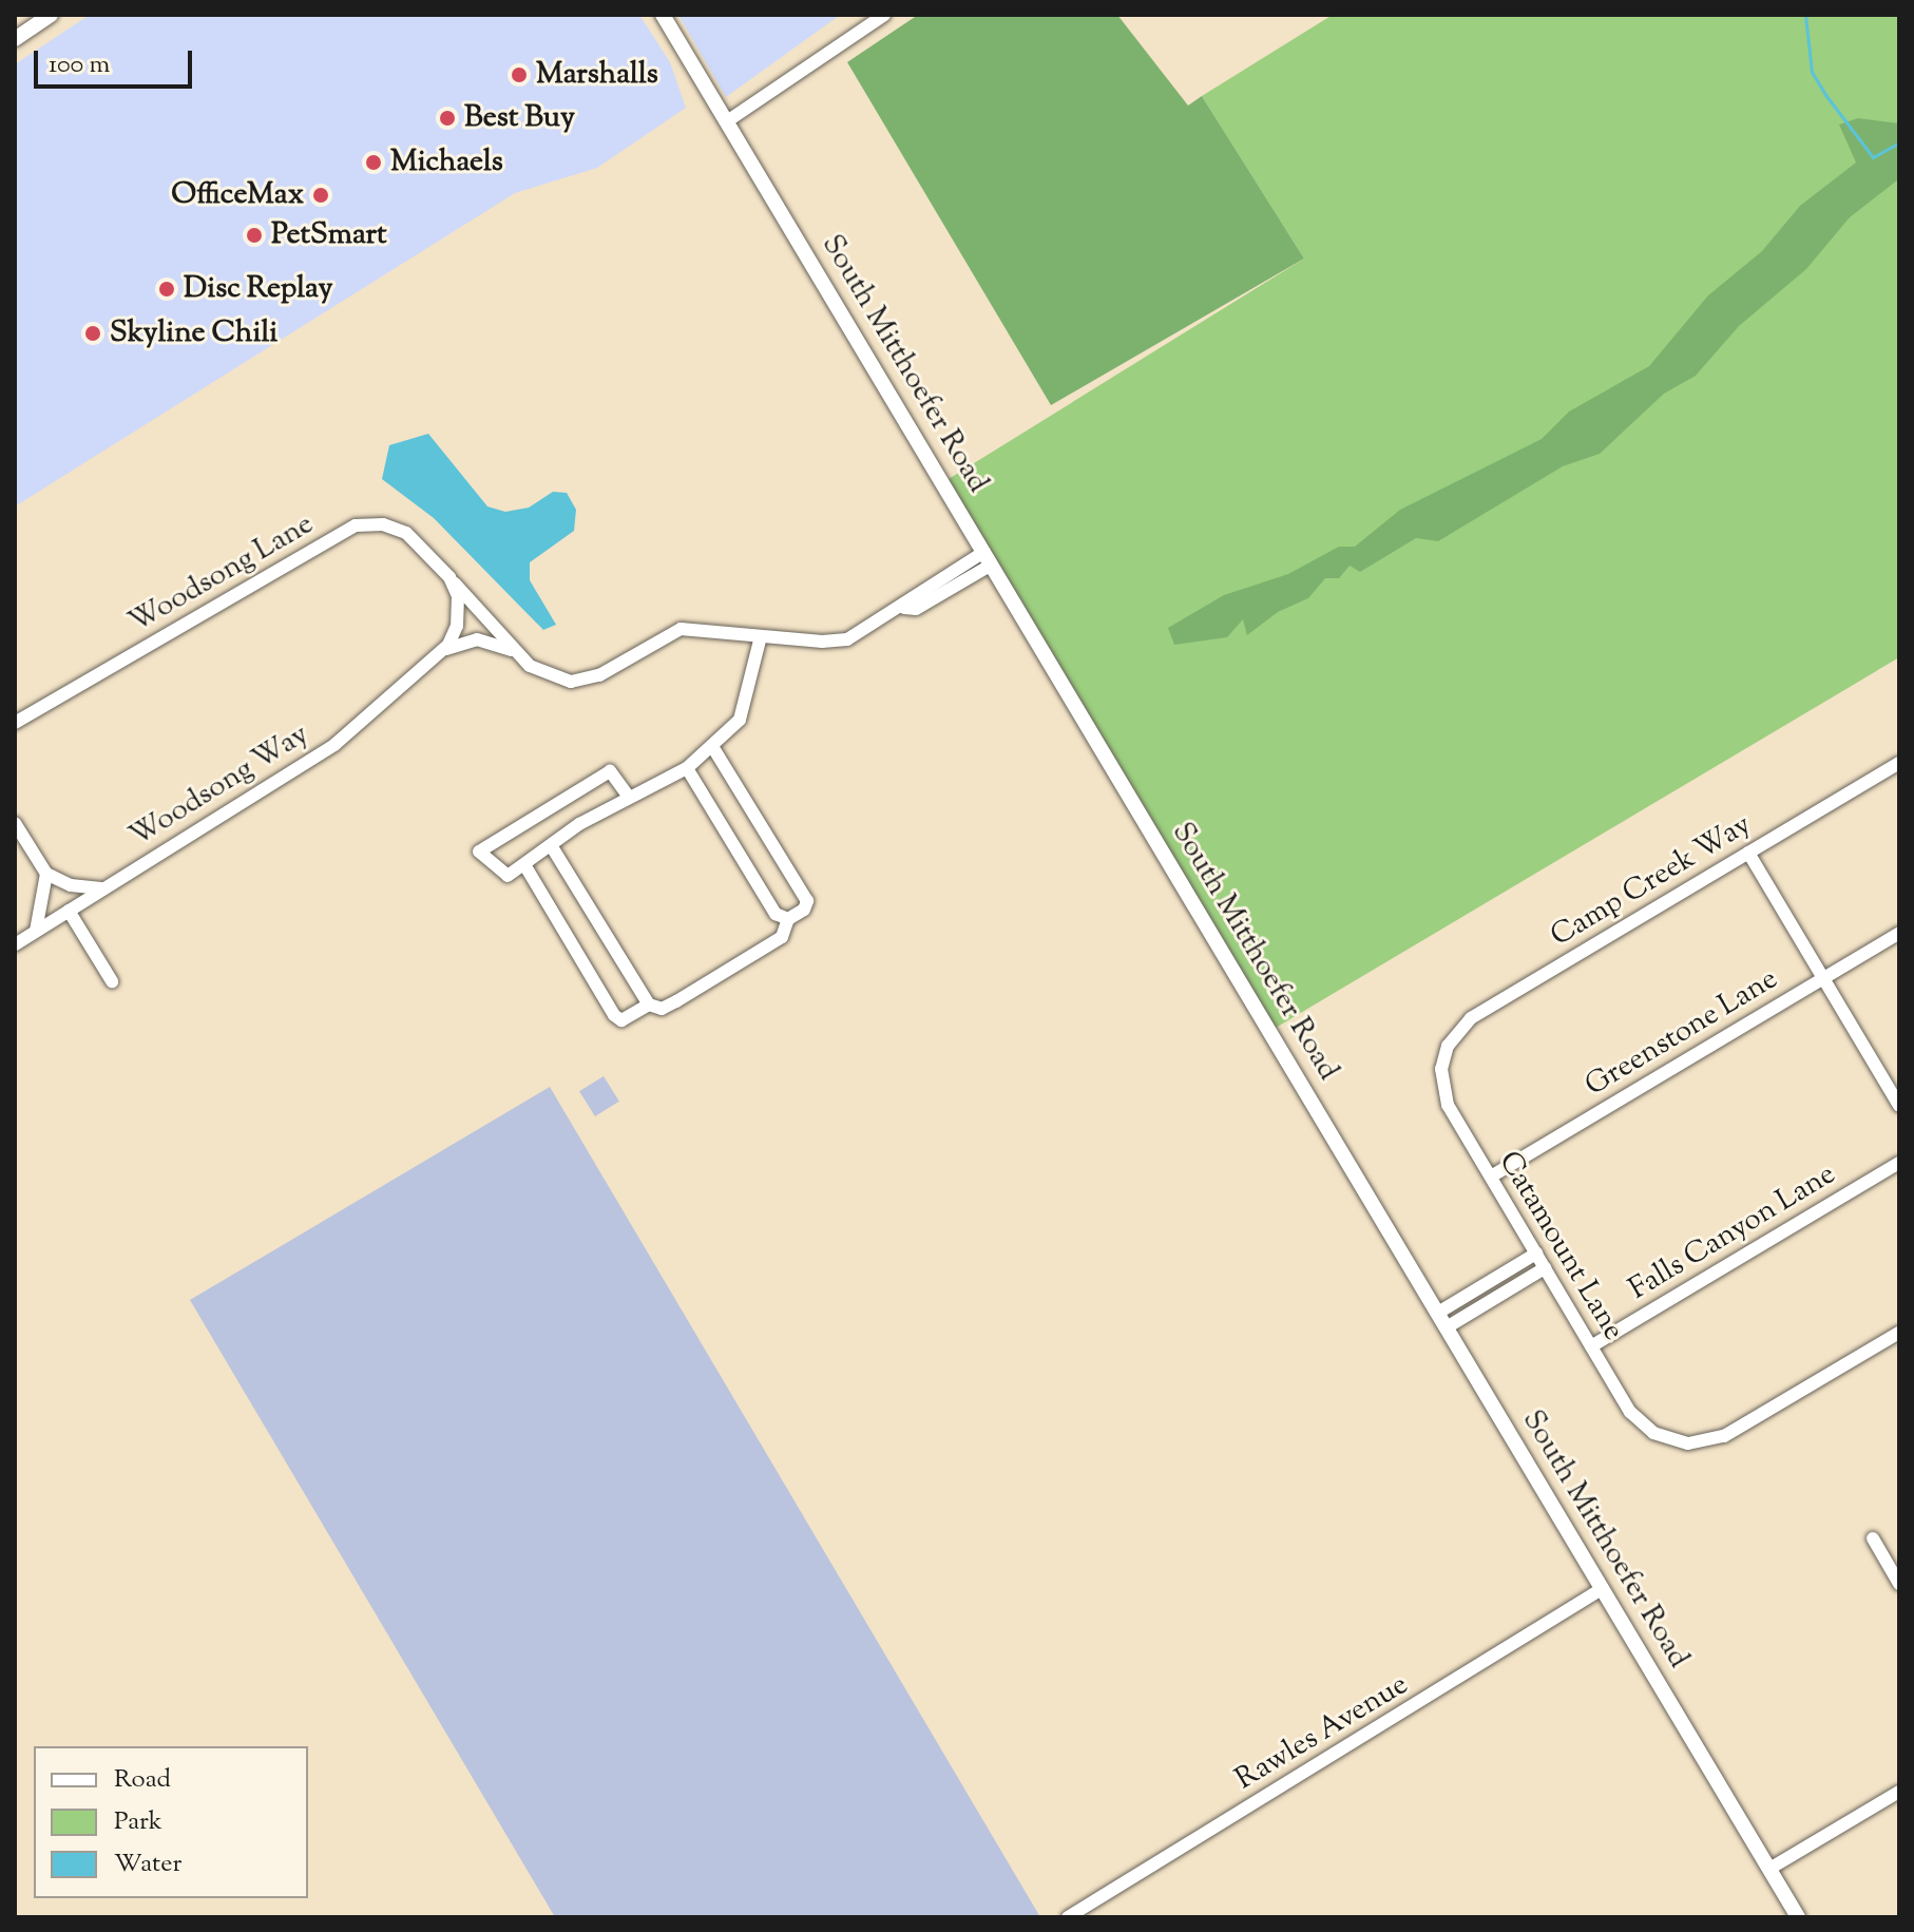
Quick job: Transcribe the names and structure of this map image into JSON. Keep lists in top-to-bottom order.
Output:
{
  "streets": {
    "main road": ["South Mitthoefer Road"],
    "street": [
      "Woodsong Lane",
      "Woodsong Way",
      "Camp Creek Way",
      "Greenstone Lane",
      "Falls Canyon Lane",
      "Catamount Lane",
      "Rawles Avenue"
    ]
  },
  "crossings": [
    ["South Mitthoefer Road", "Woodsong Way"],
    ["South Mitthoefer Road", "Rawles Avenue"],
    ["Woodsong Lane", "Woodsong Way"],
    ["Camp Creek Way", "Catamount Lane"],
    ["Greenstone Lane", "Catamount Lane"],
    ["Falls Canyon Lane", "Catamount Lane"]
  ],
  "places": [
    "Marshalls",
    "Best Buy",
    "Michaels",
    "OfficeMax",
    "PetSmart",
    "Disc Replay",
    "Skyline Chili"
  ],
  "legend": ["Road", "Park", "Water"],
  "scale_bar": "100 m"
}
